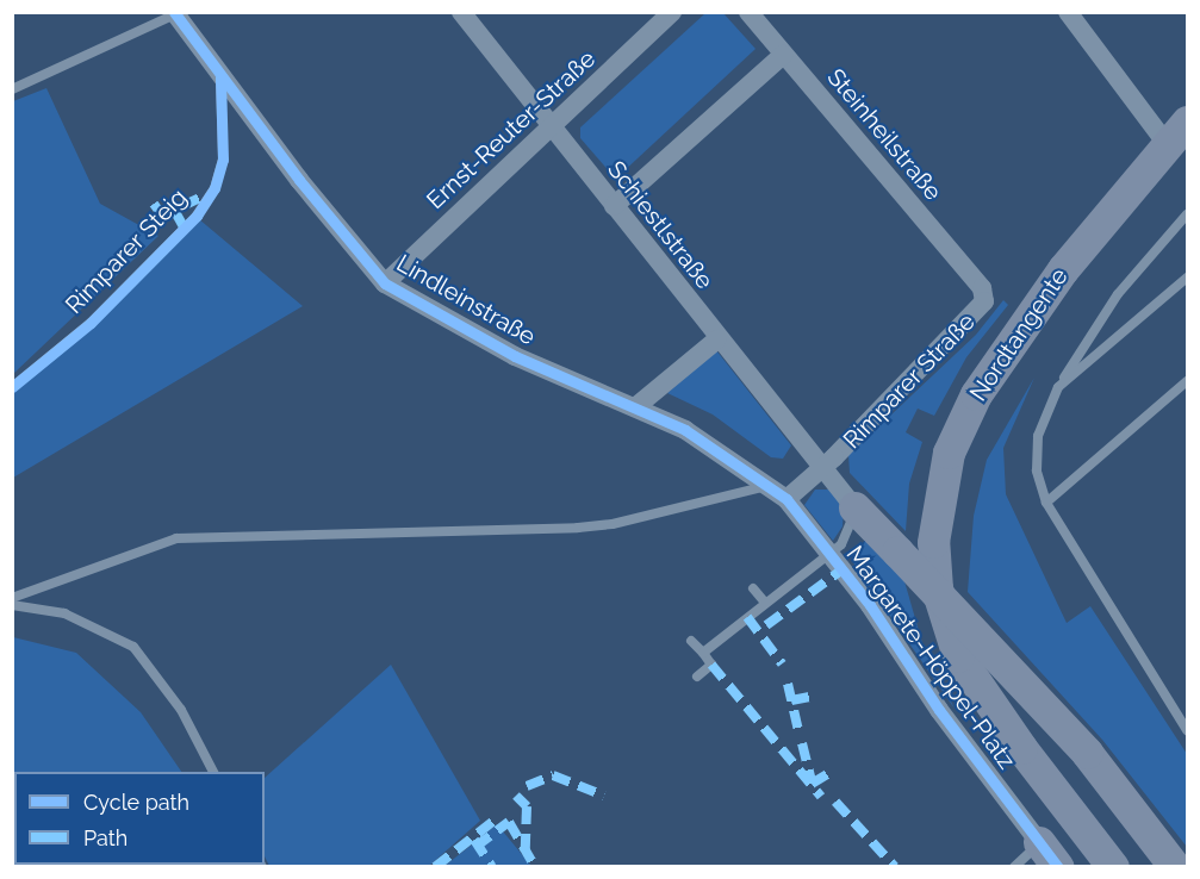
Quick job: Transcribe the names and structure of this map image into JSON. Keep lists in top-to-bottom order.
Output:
{
  "streets": {
    "main road": ["Nordtangente"],
    "street": [
      "Ernst-Reuter-Straße",
      "Steinheilstraße",
      "Schiestlstraße",
      "Lindleinstraße",
      "Rimparer Straße",
      "Margarete-Höppel-Platz"
    ],
    "lane": ["Rimparer Steig"]
  },
  "crossings": [
    ["Ernst-Reuter-Straße", "Schiestlstraße"],
    ["Ernst-Reuter-Straße", "Lindleinstraße"],
    ["Steinheilstraße", "Rimparer Straße"],
    ["Schiestlstraße", "Rimparer Straße"],
    ["Rimparer Steig", "Lindleinstraße"],
    ["Lindleinstraße", "Rimparer Straße"],
    ["Lindleinstraße", "Margarete-Höppel-Platz"],
    ["Rimparer Straße", "Margarete-Höppel-Platz"]
  ],
  "legend": ["Cycle path", "Path"]
}
